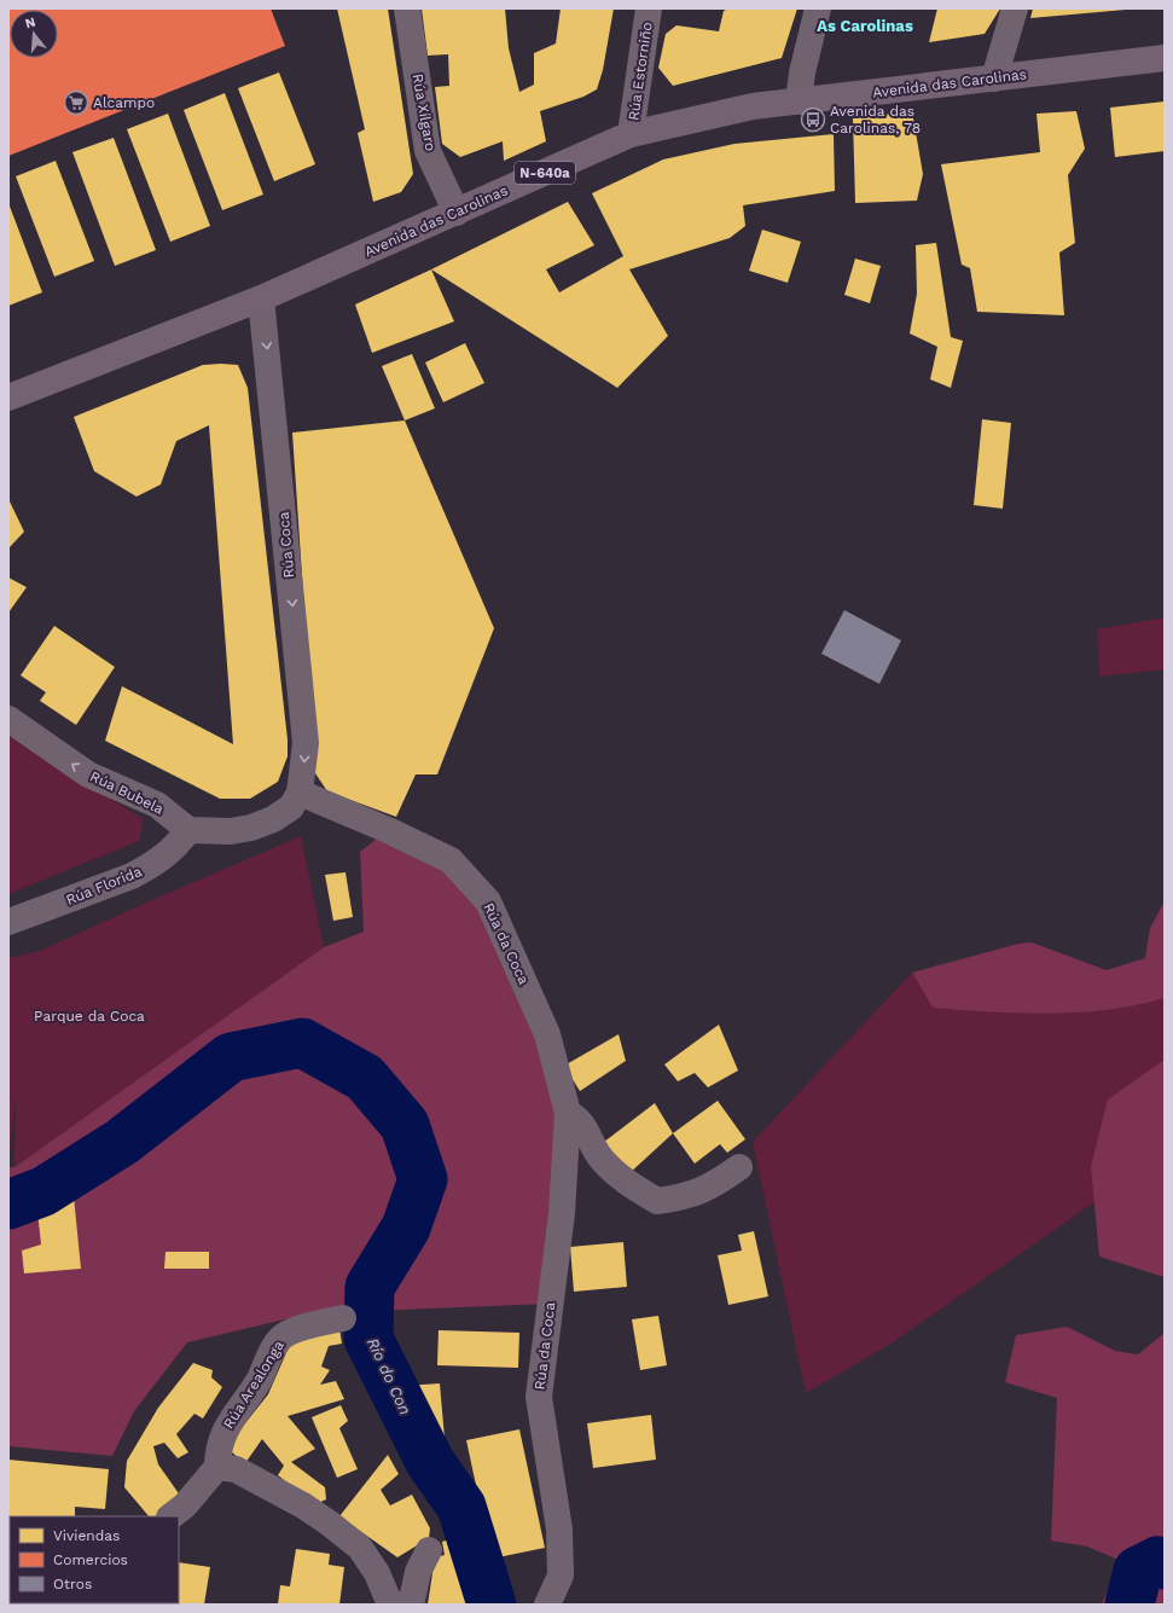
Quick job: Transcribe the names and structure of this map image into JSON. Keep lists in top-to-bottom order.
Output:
{
  "streets": {
    "main road": ["Avenida das Carolinas", "N-640a"],
    "street": [
      "Rúa Estorniño",
      "Rúa Xílgaro",
      "Rúa Coca",
      "Rúa Bubela",
      "Rúa Florida",
      "Rúa da Coca",
      "Rúa Arealonga"
    ]
  },
  "crossings": [
    ["Rúa Estorniño", "Avenida das Carolinas"],
    ["Avenida das Carolinas", "Rúa Xílgaro"],
    ["Avenida das Carolinas", "Rúa Coca"],
    ["Rúa Coca", "Rúa da Coca"],
    ["Rúa Bubela", "Rúa Florida"]
  ],
  "one_way": ["Rúa Coca", "Rúa Bubela"],
  "districts": ["As Carolinas"],
  "water": ["Río do Con"],
  "parks": ["Parque da Coca"],
  "places": {
    "supermarket": ["Alcampo"],
    "bus stop": ["Avenida das Carolinas, 78"]
  },
  "legend": ["Viviendas", "Comercios", "Otros"],
  "north": "top"
}
